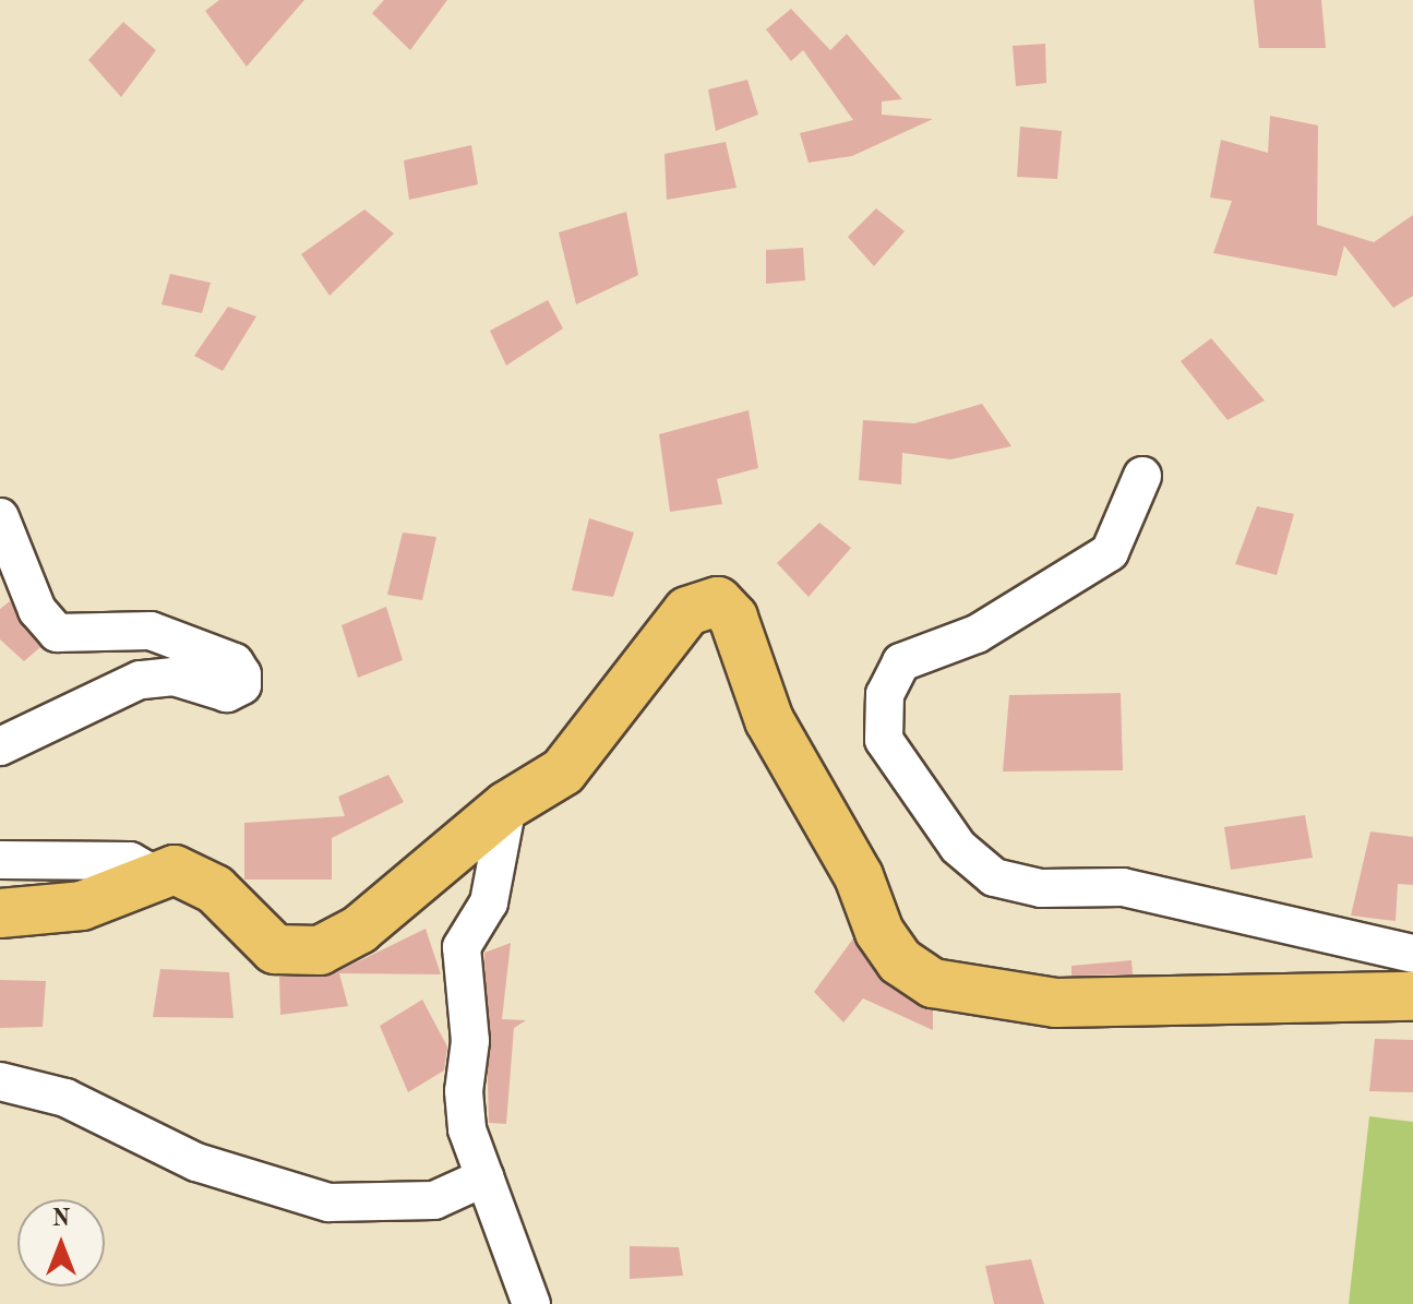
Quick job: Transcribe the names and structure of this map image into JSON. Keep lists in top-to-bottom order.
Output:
{
  "north": "top"
}
